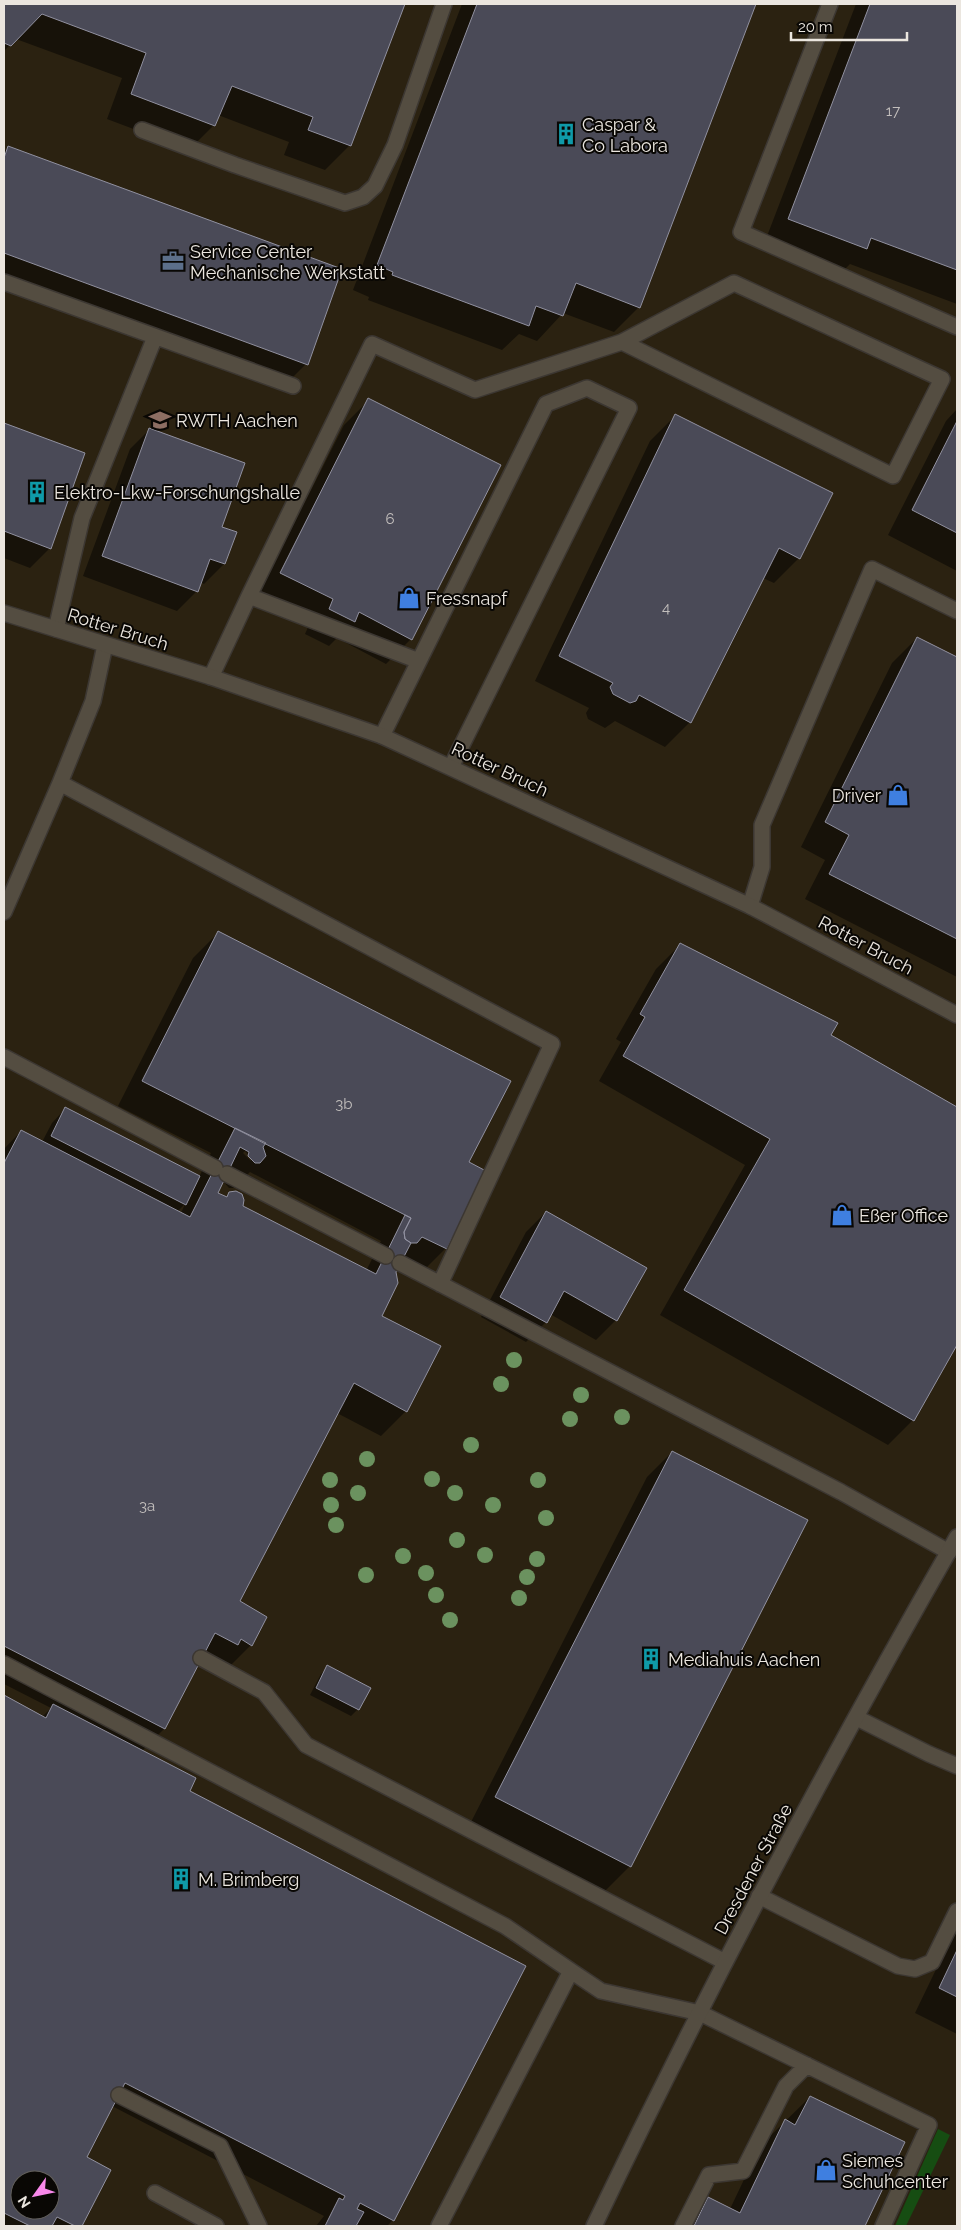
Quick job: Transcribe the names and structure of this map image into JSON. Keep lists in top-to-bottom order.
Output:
{
  "streets": {
    "street": ["Rotter Bruch", "Dresdener Straße"]
  },
  "places": {
    "building": [
      "Caspar & Co Labora",
      "Elektro-Lkw-Forschungshalle",
      "Mediahuis Aachen",
      "M. Brimberg"
    ],
    "office": ["Service Center Mechanische Werkstatt"],
    "school or university": ["RWTH Aachen"],
    "shop": [
      "Fressnapf",
      "Driver",
      "Eßer Office",
      "Siemes Schuhcenter"
    ]
  },
  "house_numbers": [
    "17",
    "6",
    "4",
    "3b",
    "3a"
  ],
  "scale_bar": "20 m",
  "north": "bottom left"
}
